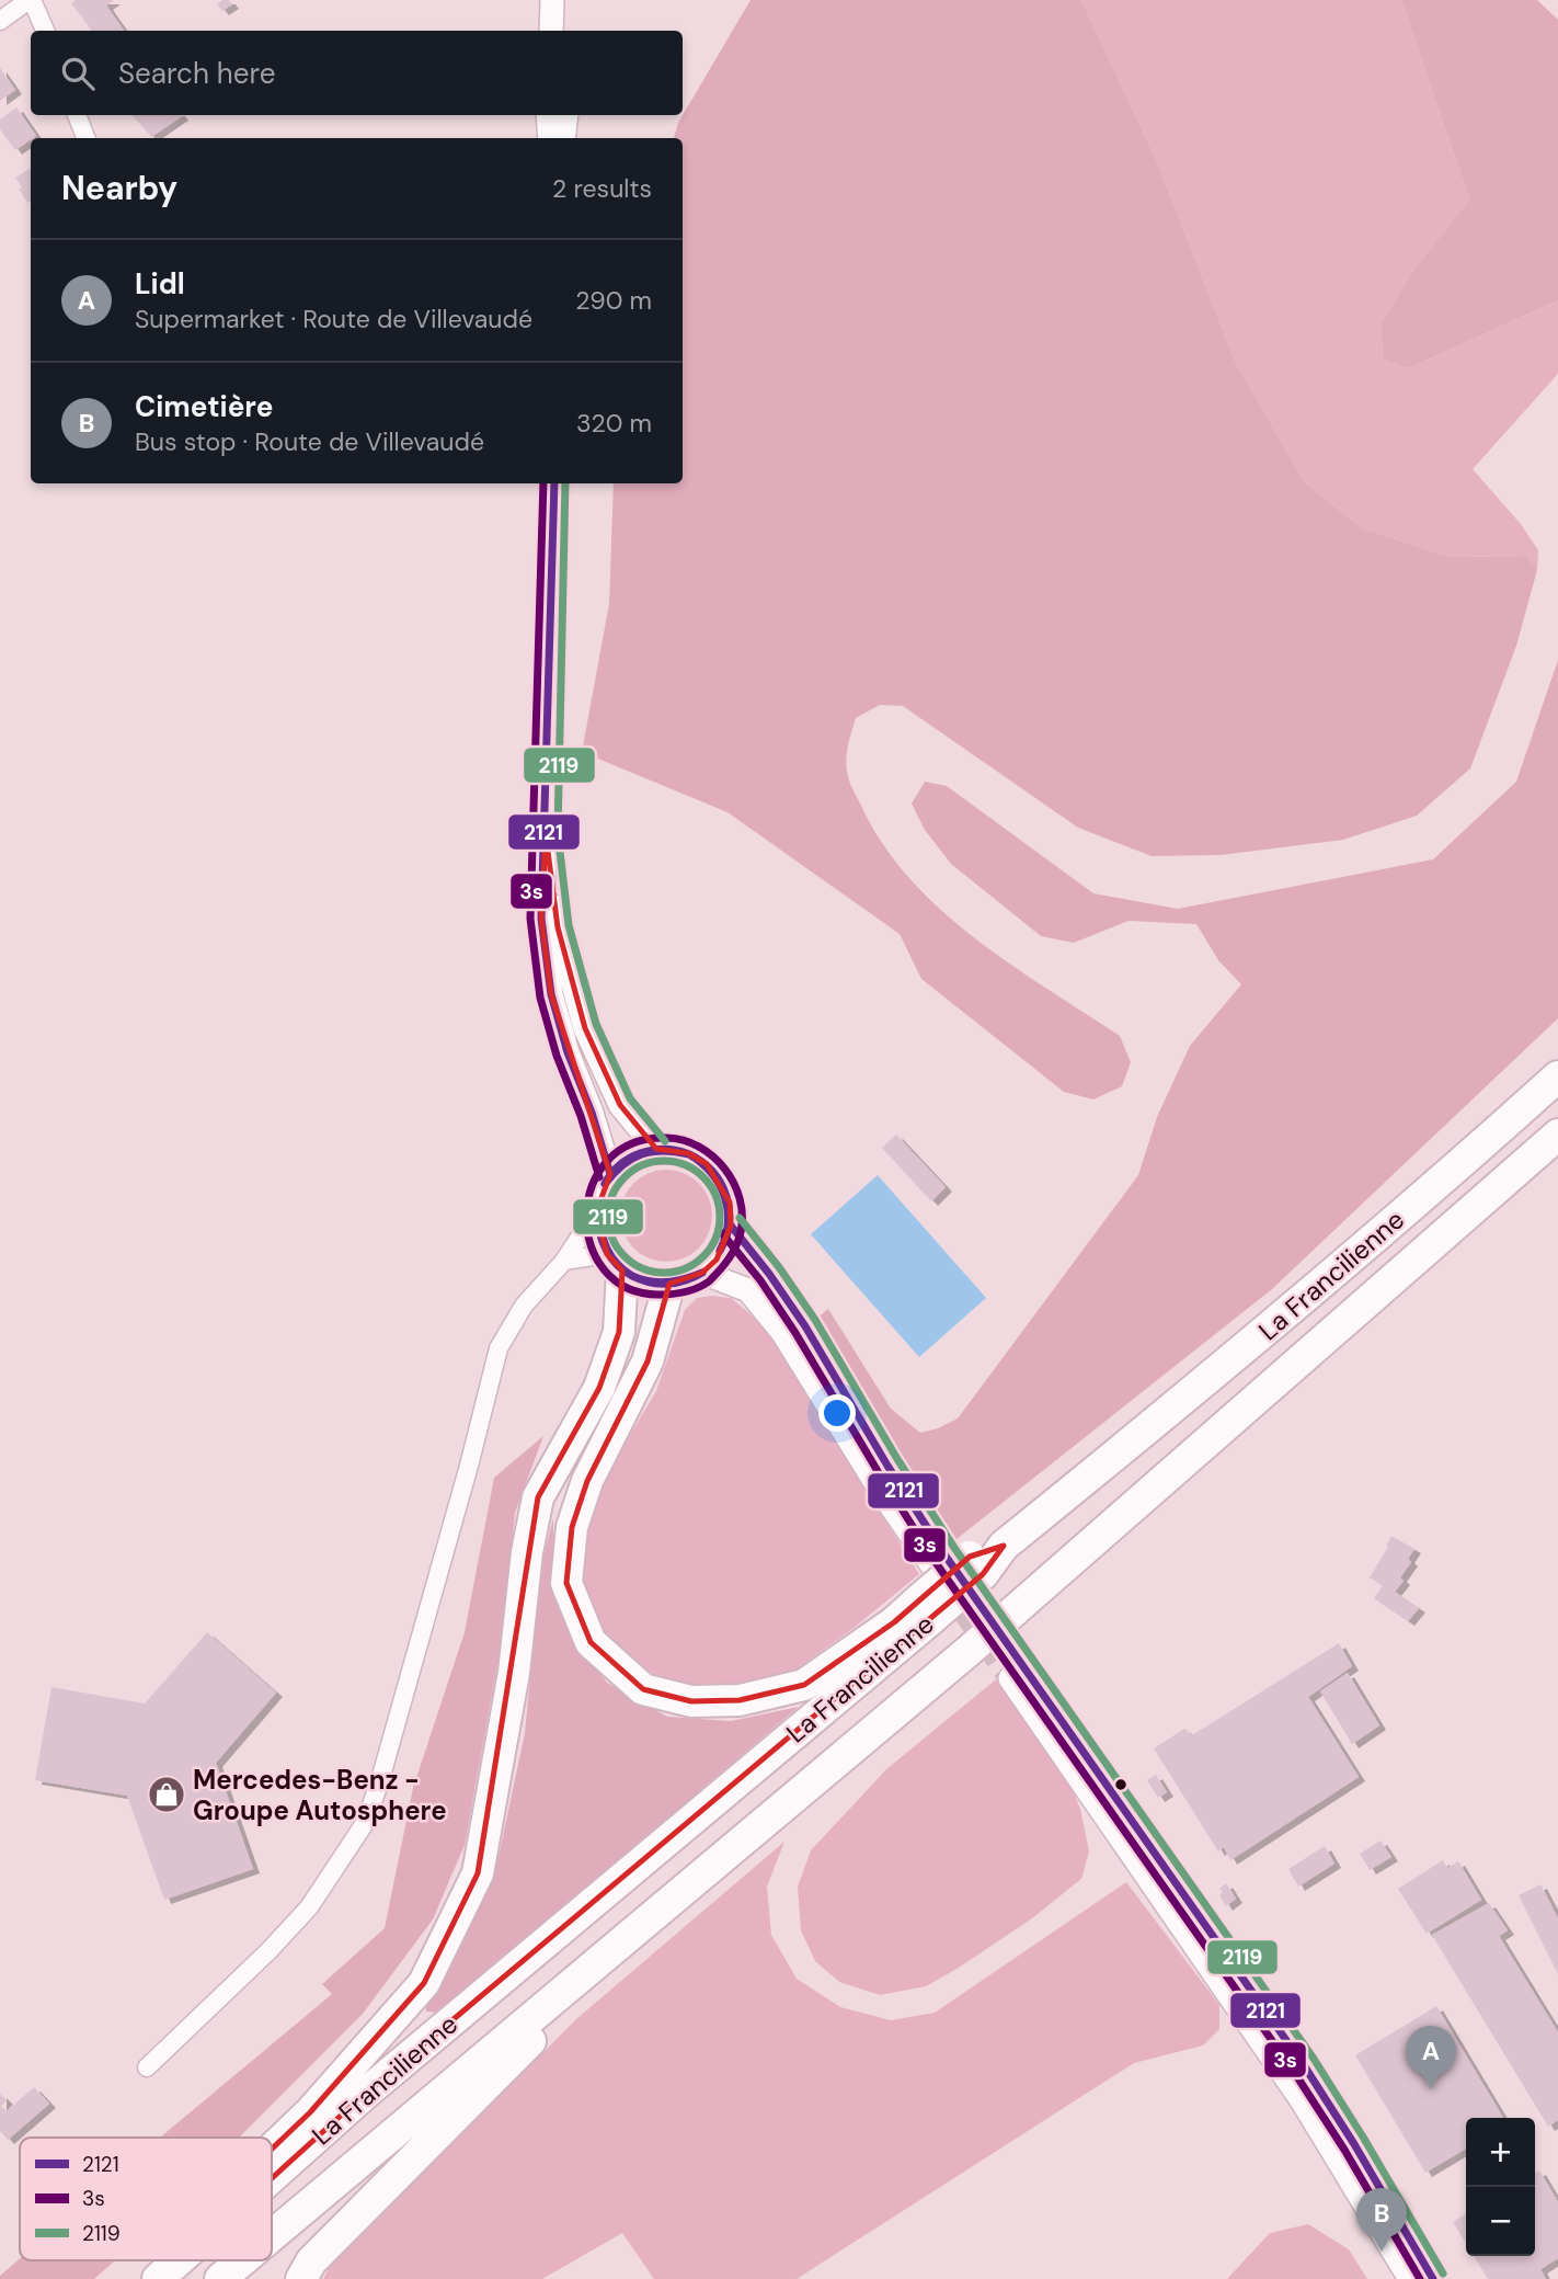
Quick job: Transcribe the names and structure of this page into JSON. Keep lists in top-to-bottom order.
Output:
{
  "streets": {
    "highway": ["La Francilienne"]
  },
  "places": {
    "shop": ["Mercedes-Benz - Groupe Autosphere"]
  },
  "lines": ["transit line 2121", "transit line 3s", "transit line 2119"],
  "legend": ["2121", "3s", "2119"],
  "page": {
    "search": "Search here",
    "heading": ["Nearby", "2 results"],
    "list": [
      {
        "mark": "A",
        "name": "Lidl",
        "note": "Supermarket · Route de Villevaudé",
        "value": "290 m"
      },
      {
        "mark": "B",
        "name": "Cimetière",
        "note": "Bus stop · Route de Villevaudé",
        "value": "320 m"
      }
    ],
    "pins": ["A", "B"],
    "map_buttons": ["+", "−"]
  }
}
